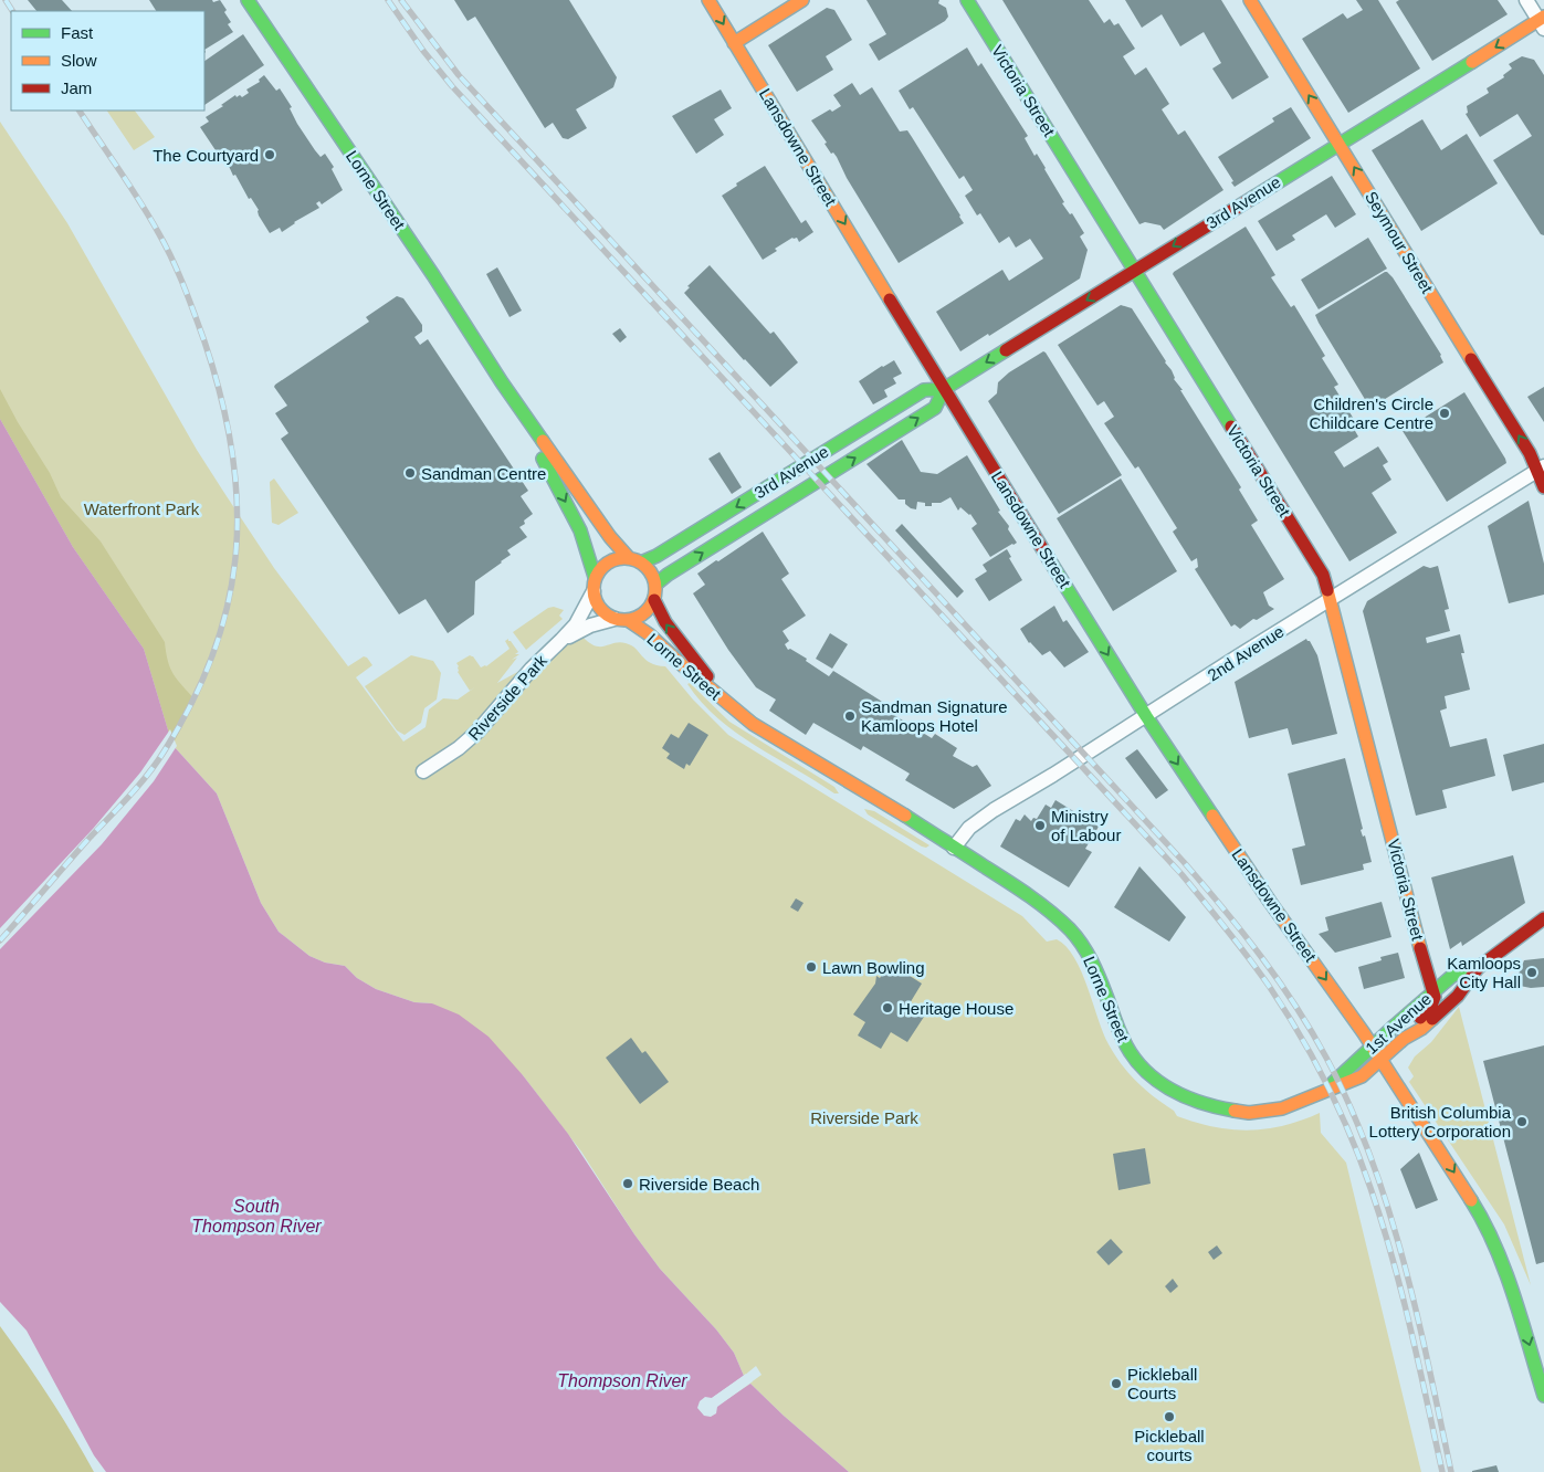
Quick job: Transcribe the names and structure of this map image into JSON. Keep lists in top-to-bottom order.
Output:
{
  "streets": {
    "street": [
      "Victoria Street",
      "Lansdowne Street",
      "Lorne Street",
      "3rd Avenue",
      "Seymour Street",
      "2nd Avenue",
      "Riverside Park",
      "1st Avenue"
    ]
  },
  "crossings": [
    ["Victoria Street", "3rd Avenue"],
    ["Victoria Street", "2nd Avenue"],
    ["Victoria Street", "1st Avenue"],
    ["Lansdowne Street", "Lorne Street"],
    ["Lansdowne Street", "3rd Avenue"],
    ["Lansdowne Street", "2nd Avenue"],
    ["Lansdowne Street", "1st Avenue"],
    ["Lorne Street", "3rd Avenue"],
    ["Lorne Street", "2nd Avenue"],
    ["Lorne Street", "Riverside Park"],
    ["Lorne Street", "1st Avenue"],
    ["3rd Avenue", "Seymour Street"],
    ["3rd Avenue", "Riverside Park"],
    ["Seymour Street", "2nd Avenue"]
  ],
  "one_way": ["Lansdowne Street", "Seymour Street"],
  "water": ["South Thompson River", "Thompson River"],
  "parks": ["Waterfront Park", "Riverside Park"],
  "places": [
    "The Courtyard",
    "Children's Circle Childcare Centre",
    "Sandman Centre",
    "Sandman Signature Kamloops Hotel",
    "Ministry of Labour",
    "Lawn Bowling",
    "Kamloops City Hall",
    "Heritage House",
    "British Columbia Lottery Corporation",
    "Riverside Beach",
    "Pickleball Courts",
    "Pickleball courts"
  ],
  "legend": ["Fast", "Slow", "Jam"]
}
